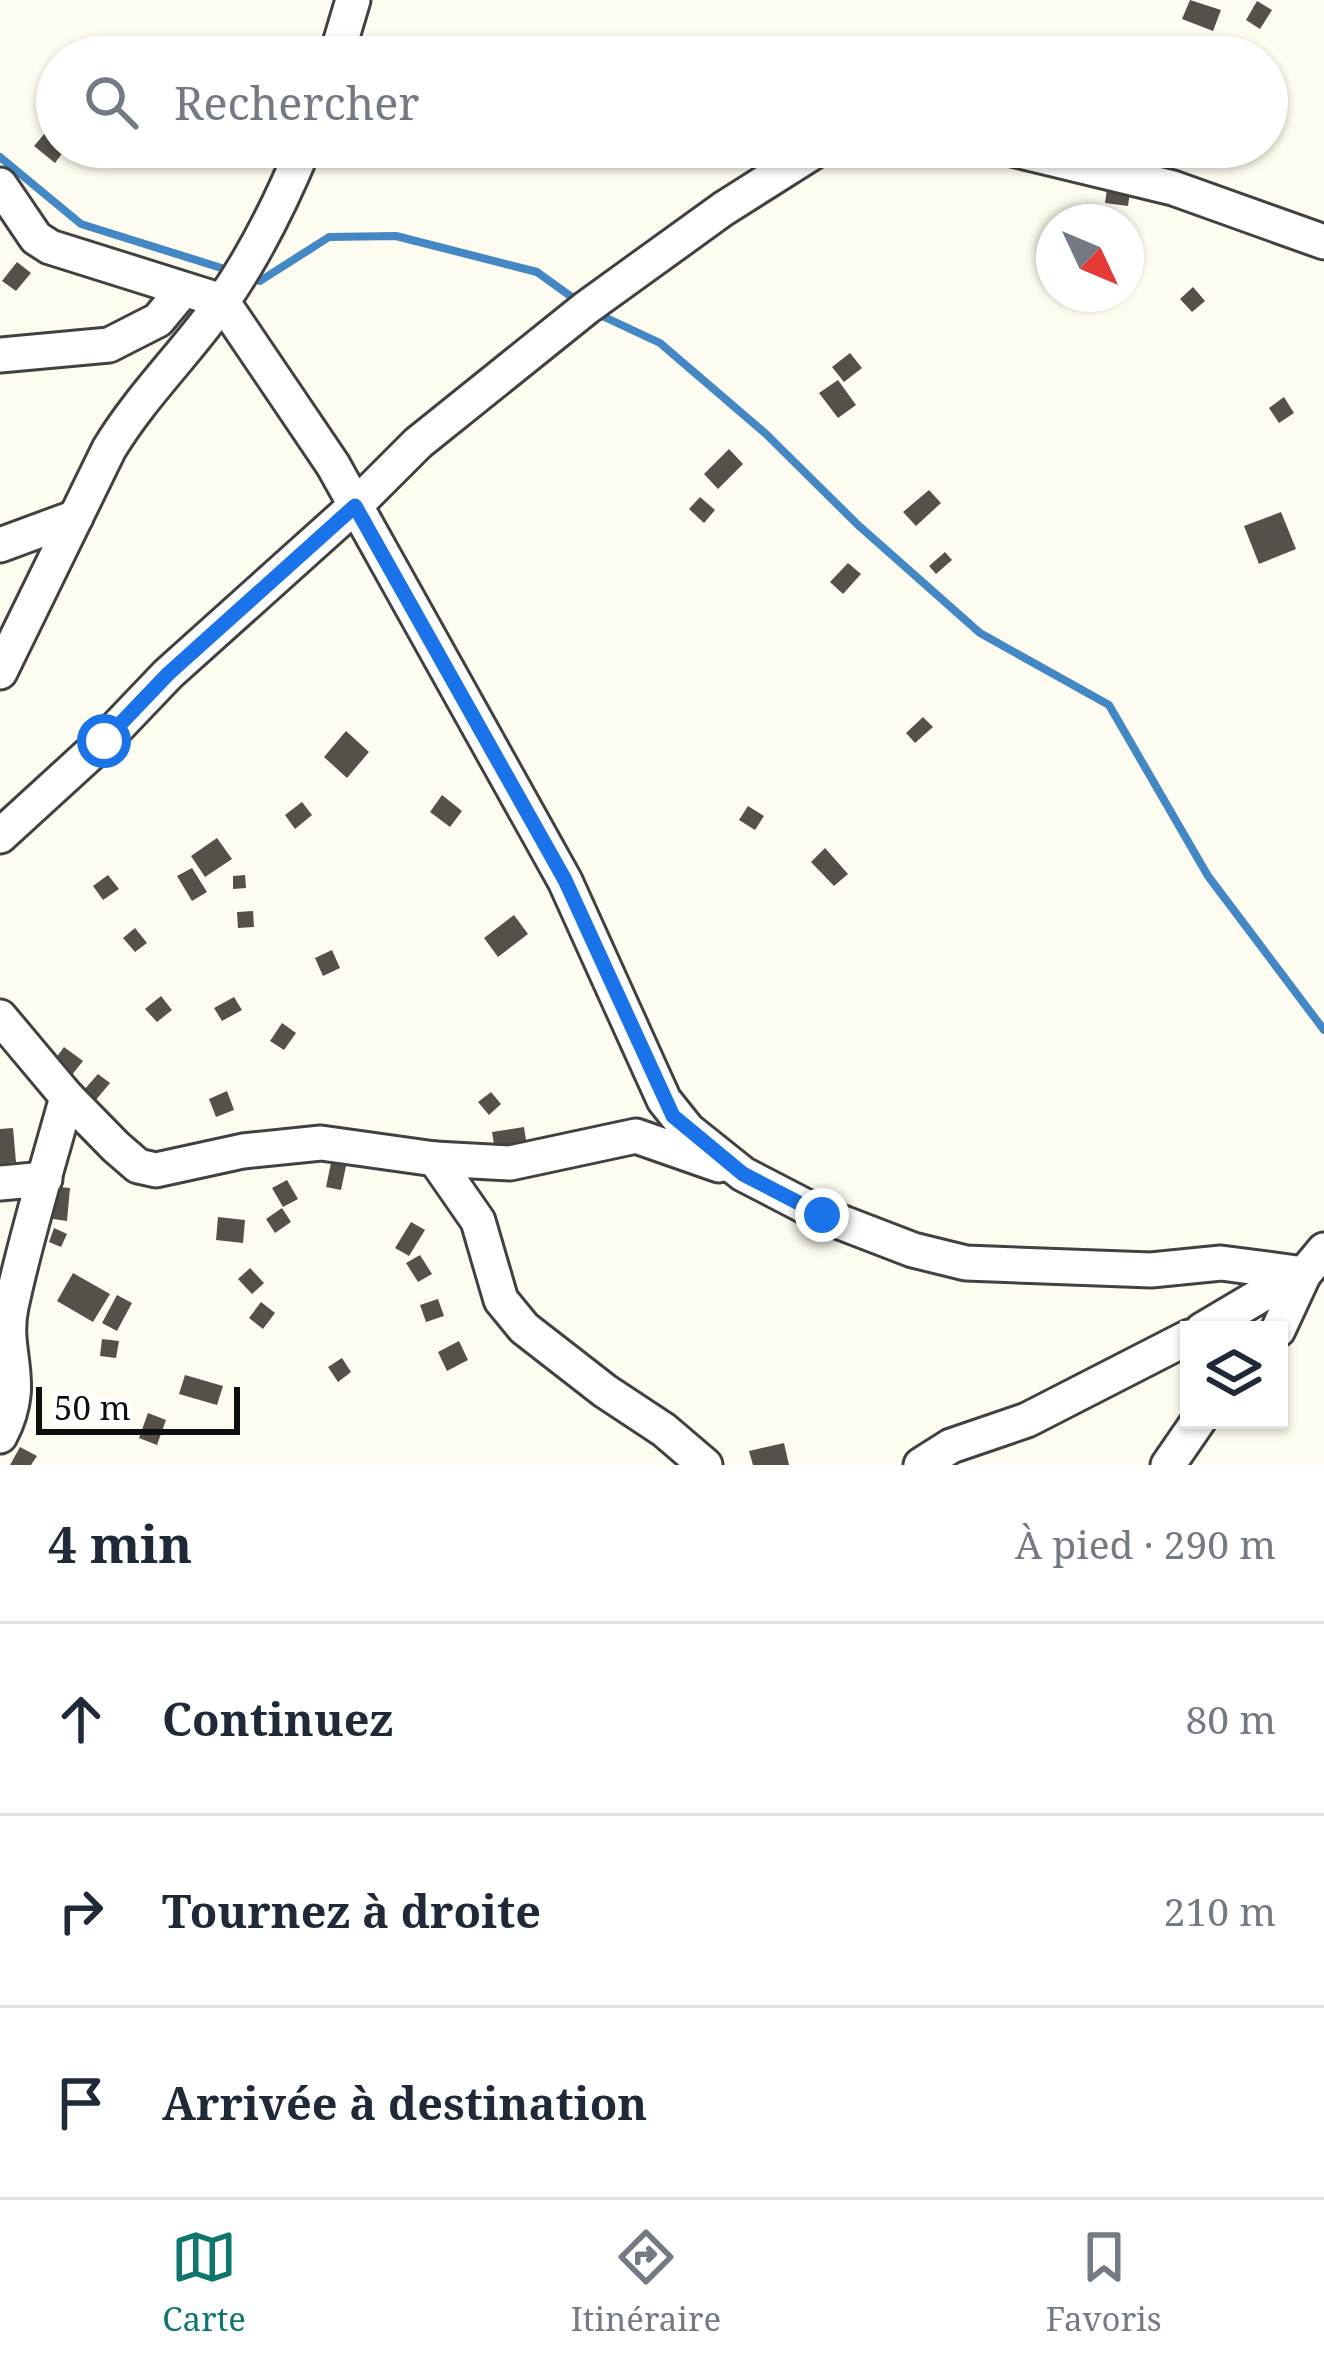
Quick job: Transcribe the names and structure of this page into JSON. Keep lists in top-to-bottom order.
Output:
{
  "scale_bar": "50 m",
  "north": "bottom right",
  "page": {
    "search": "Rechercher",
    "scale": "50 m",
    "heading": ["4 min", "À pied · 290 m"],
    "list": [
      ["Continuez", "80 m"],
      ["Tournez à droite", "210 m"],
      "Arrivée à destination"
    ],
    "nav": ["Carte", "Itinéraire", "Favoris"]
  }
}
